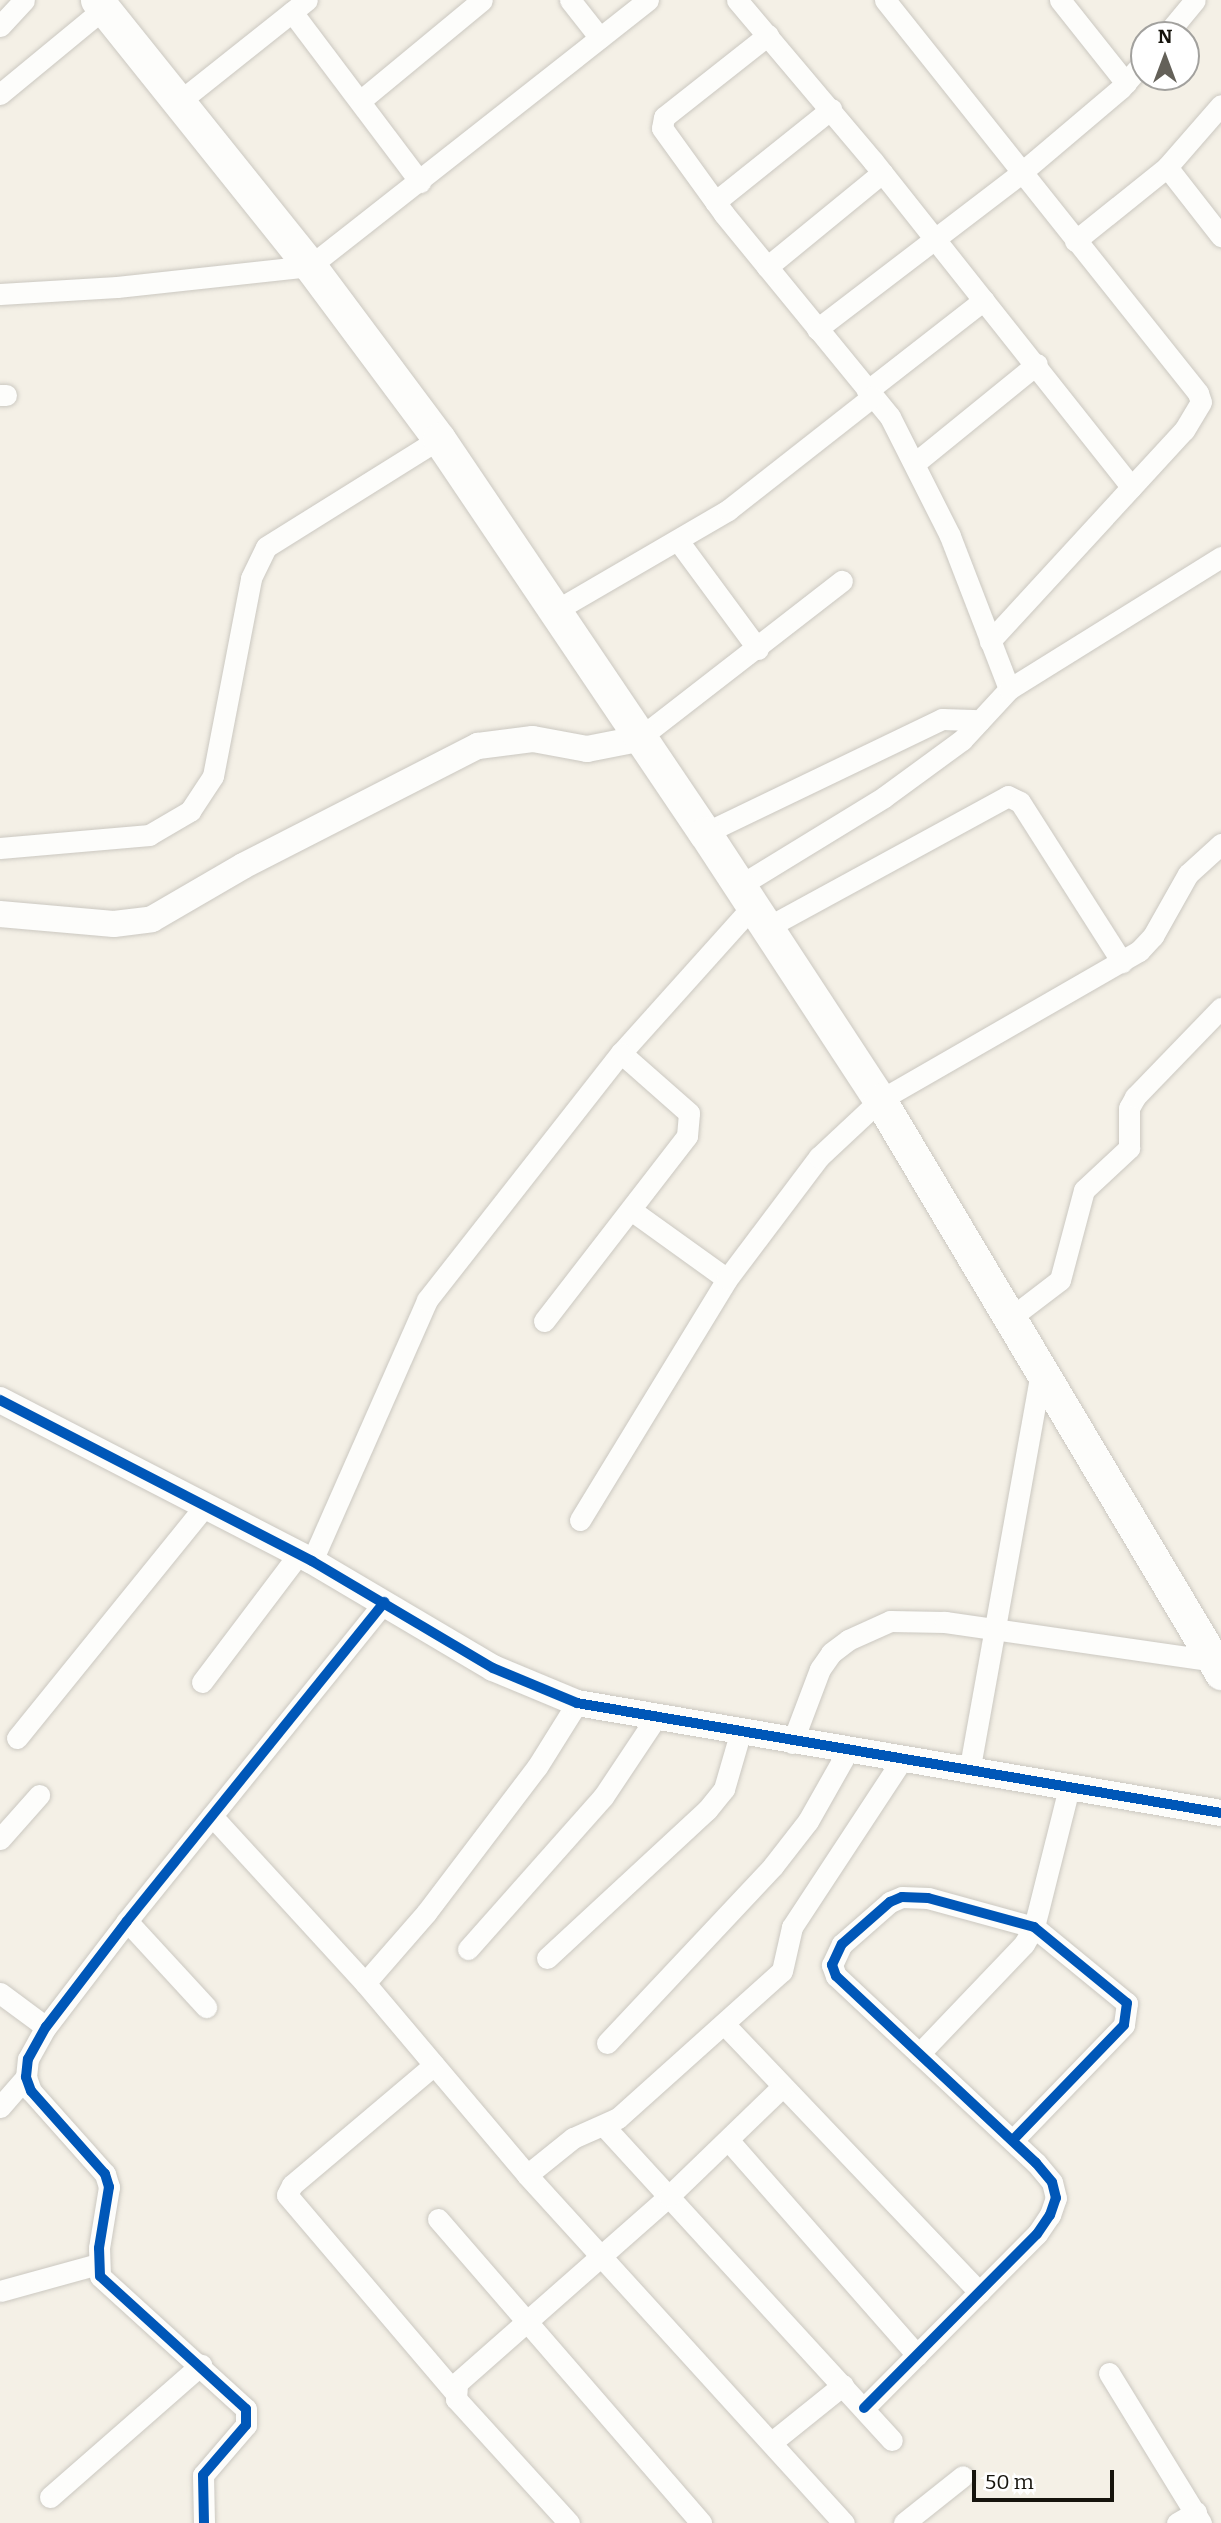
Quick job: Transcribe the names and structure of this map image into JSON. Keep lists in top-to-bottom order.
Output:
{
  "scale_bar": "50 m",
  "north": "top"
}
